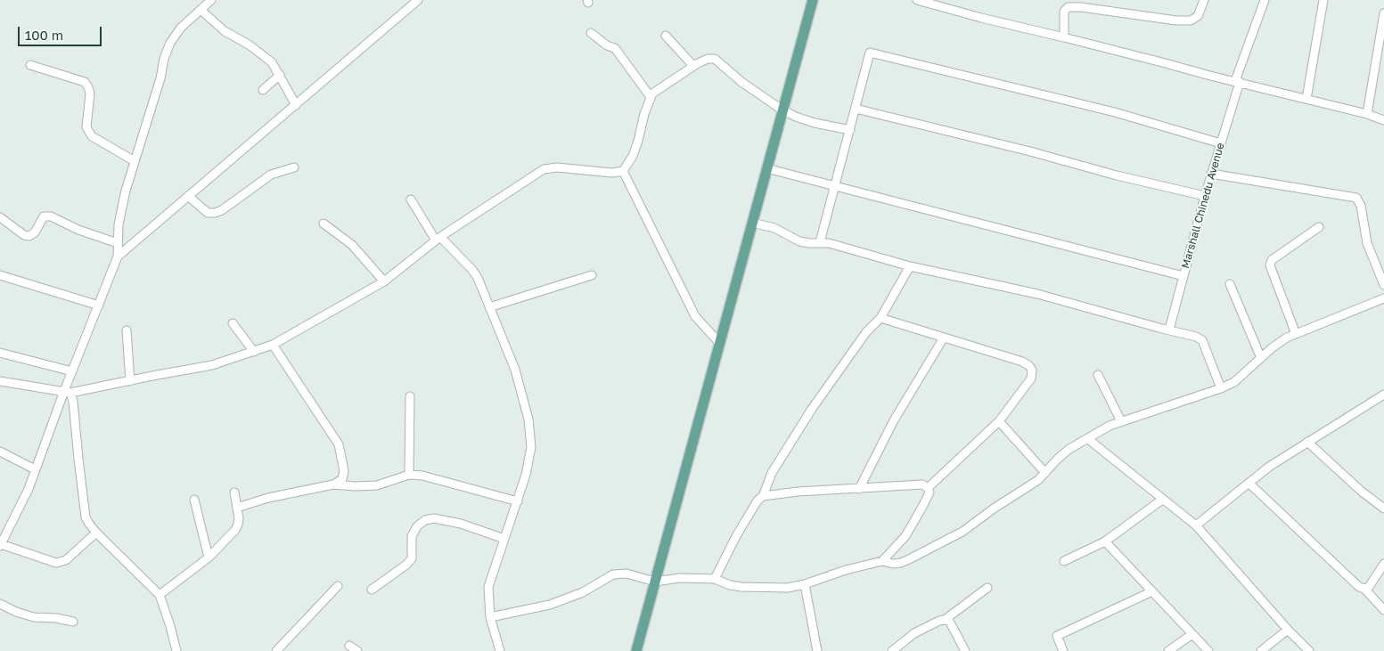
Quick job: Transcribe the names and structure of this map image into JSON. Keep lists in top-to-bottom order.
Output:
{
  "streets": {
    "street": ["Marshall Chinedu Avenue"]
  },
  "scale_bar": "100 m"
}
